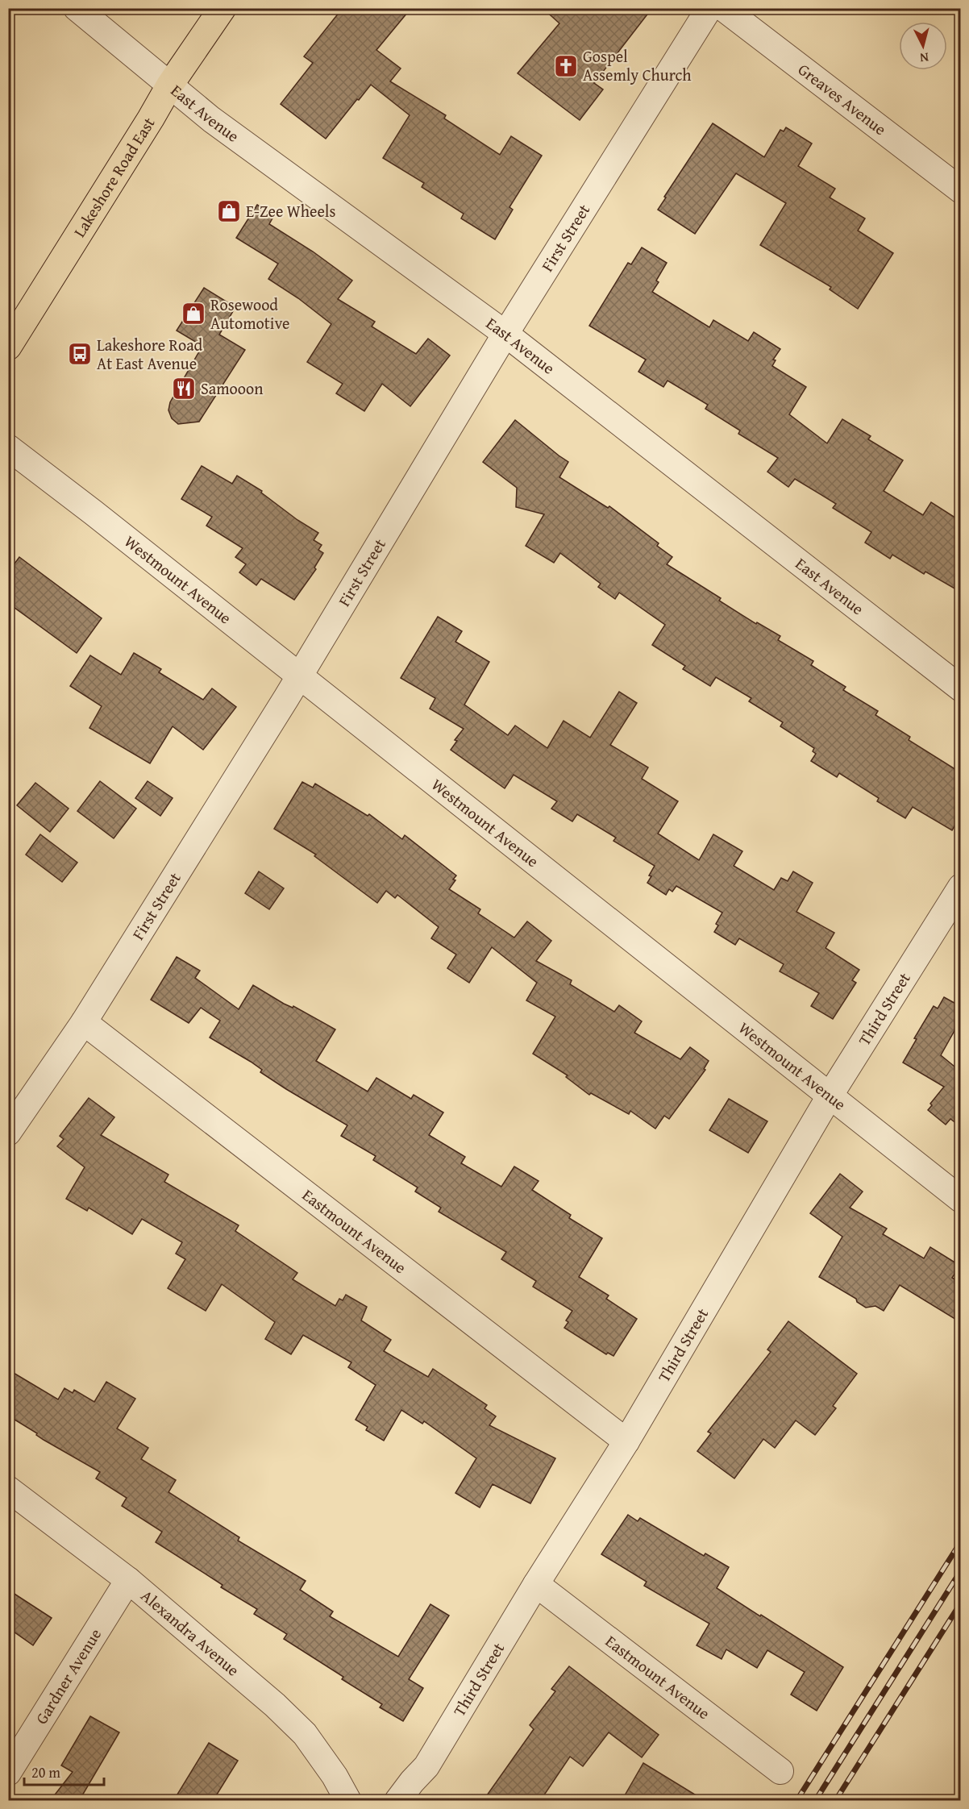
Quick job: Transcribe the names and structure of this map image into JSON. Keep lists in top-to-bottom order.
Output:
{
  "streets": {
    "main road": ["Lakeshore Road East"],
    "street": [
      "Greaves Avenue",
      "East Avenue",
      "First Street",
      "Westmount Avenue",
      "Third Street",
      "Eastmount Avenue",
      "Alexandra Avenue",
      "Gardner Avenue"
    ]
  },
  "crossings": [
    ["East Avenue", "Lakeshore Road East"],
    ["East Avenue", "First Street"],
    ["First Street", "Westmount Avenue"],
    ["First Street", "Eastmount Avenue"],
    ["Westmount Avenue", "Third Street"],
    ["Third Street", "Eastmount Avenue"],
    ["Alexandra Avenue", "Gardner Avenue"]
  ],
  "places": {
    "church": ["Gospel Assemly Church"],
    "shop": ["E-Zee Wheels", "Rosewood Automotive"],
    "bus stop": ["Lakeshore Road At East Avenue"],
    "restaurant": ["Samooon"]
  },
  "scale_bar": "20 m",
  "north": "bottom"
}
